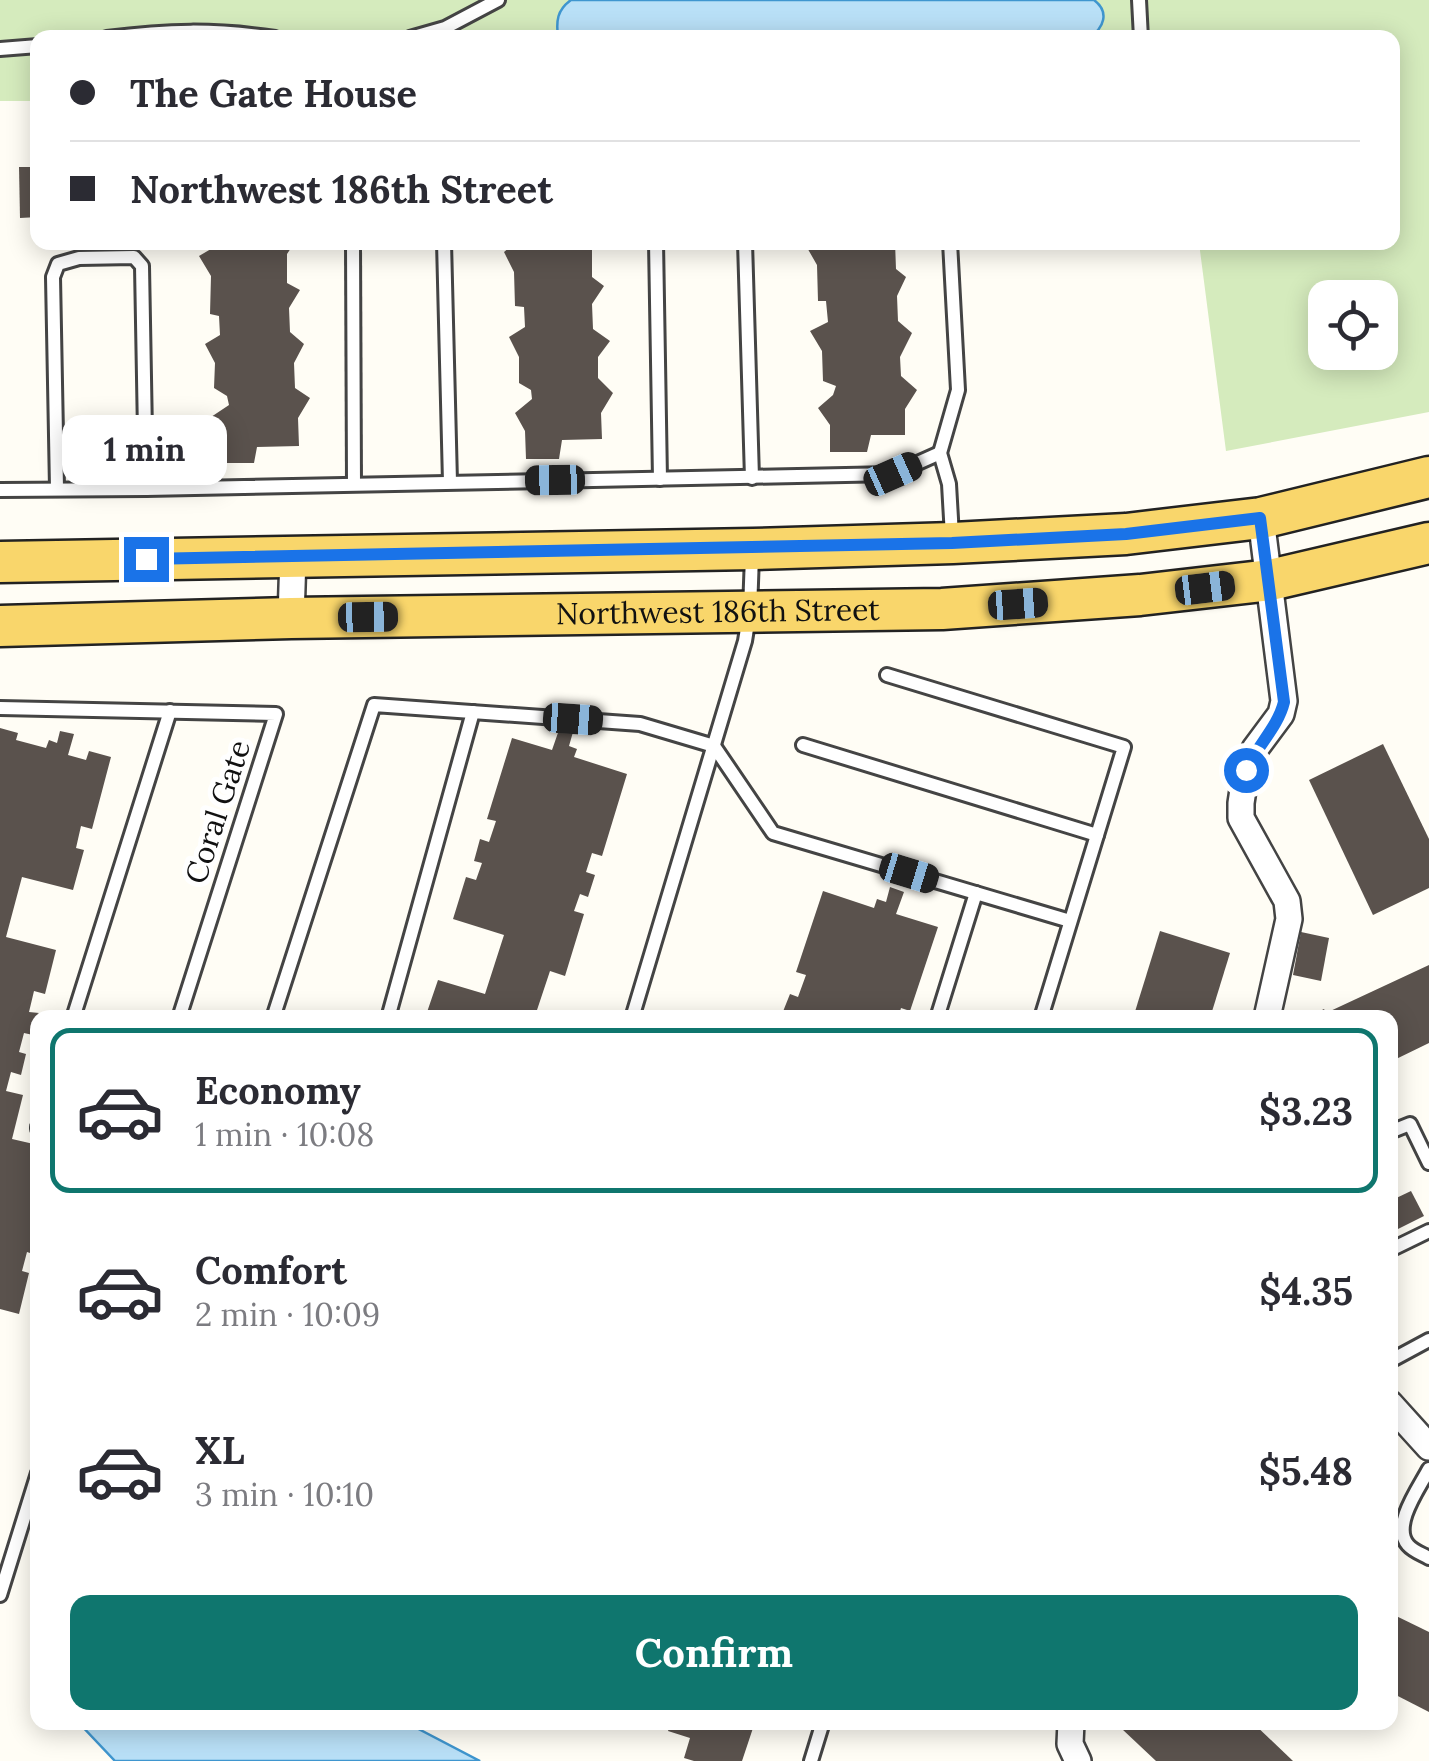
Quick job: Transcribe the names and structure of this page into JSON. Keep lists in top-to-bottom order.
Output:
{
  "streets": {
    "main road": ["Northwest 186th Street"],
    "lane": ["Coral Gate"]
  },
  "page": {
    "banner": ["The Gate House", "Northwest 186th Street"],
    "bubble": "1 min",
    "list": [
      {
        "name": "Economy",
        "note": "1 min · 10:08",
        "value": "$3.23"
      },
      {
        "name": "Comfort",
        "note": "2 min · 10:09",
        "value": "$4.35"
      },
      {
        "name": "XL",
        "note": "3 min · 10:10",
        "value": "$5.48"
      }
    ],
    "buttons": "Confirm"
  }
}
